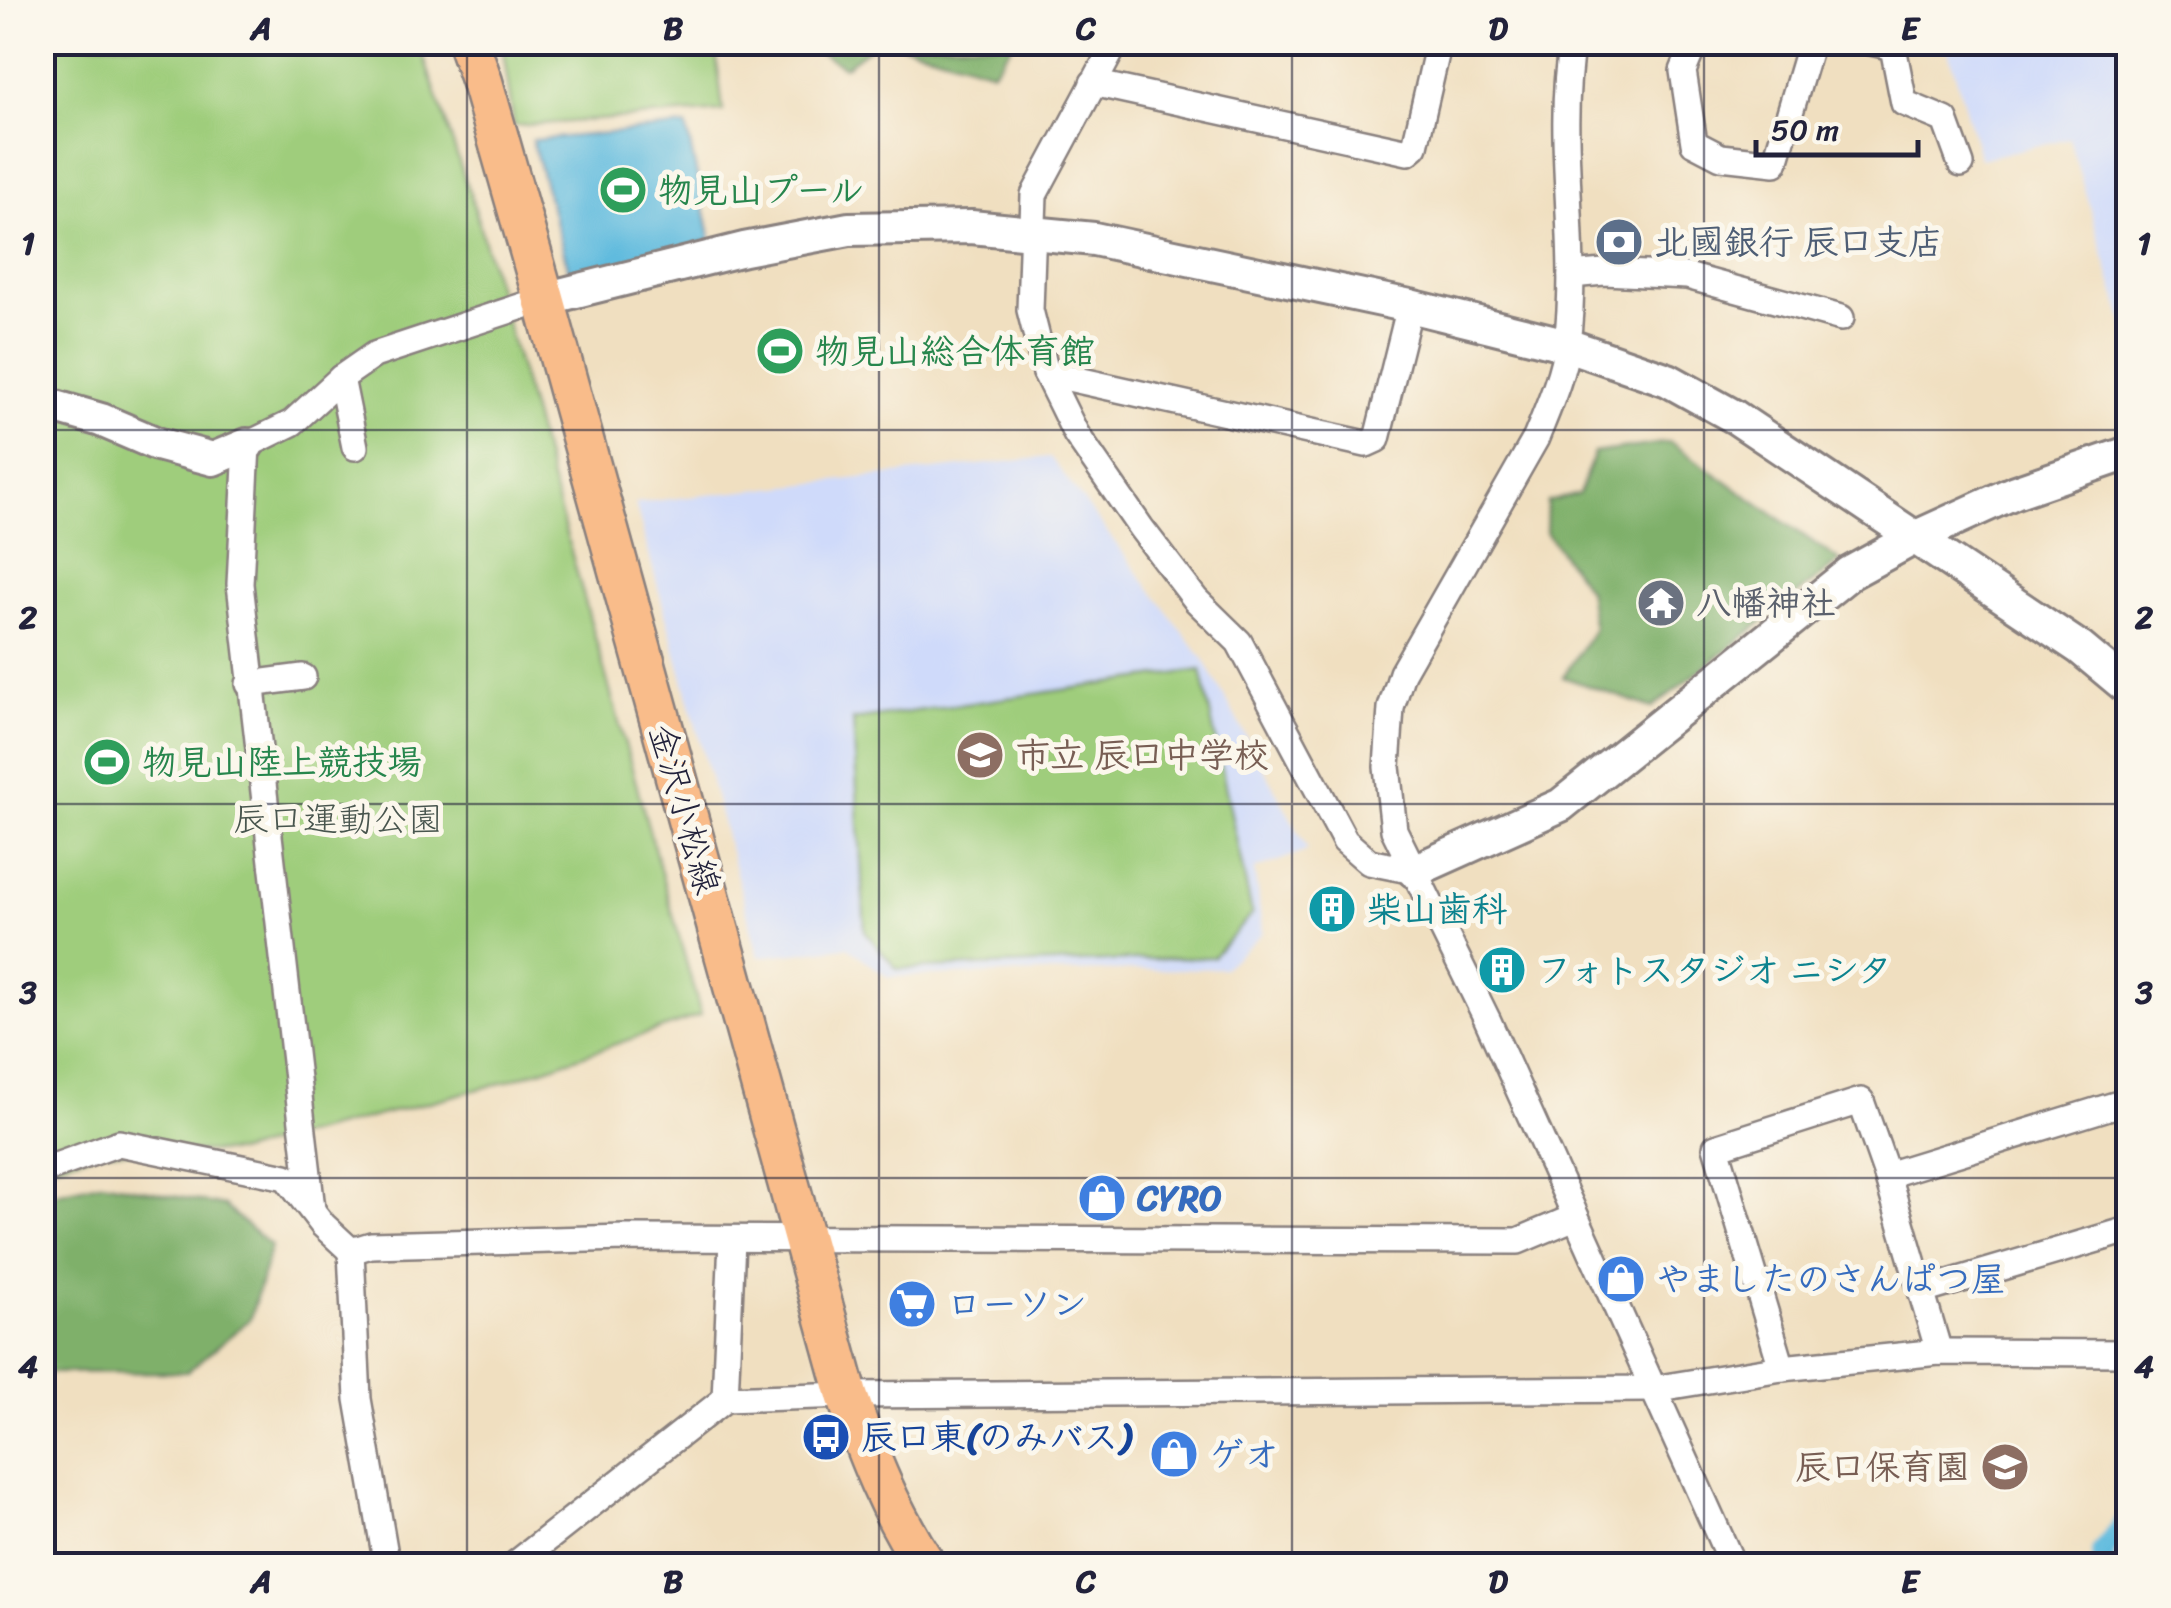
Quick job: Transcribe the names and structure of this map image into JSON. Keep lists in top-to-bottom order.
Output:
{
  "streets": {
    "main road": ["金沢小松線"]
  },
  "parks": ["辰口運動公園"],
  "places": {
    "sports": ["物見山プール", "物見山総合体育館", "物見山陸上競技場"],
    "bank": ["北國銀行 辰口支店"],
    "temple": ["八幡神社"],
    "school or university": ["市立 辰口中学校", "辰口保育園"],
    "building": ["柴山歯科", "フォトスタジオ ニシタ"],
    "shop": ["CYRO", "やましたのさんぱつ屋", "ゲオ"],
    "supermarket": ["ローソン"],
    "bus stop": ["辰口東(のみバス)"]
  },
  "scale_bar": "50 m",
  "grid": {
    "columns": [
      "A",
      "B",
      "C",
      "D",
      "E"
    ],
    "rows": [
      "1",
      "2",
      "3",
      "4"
    ]
  }
}
